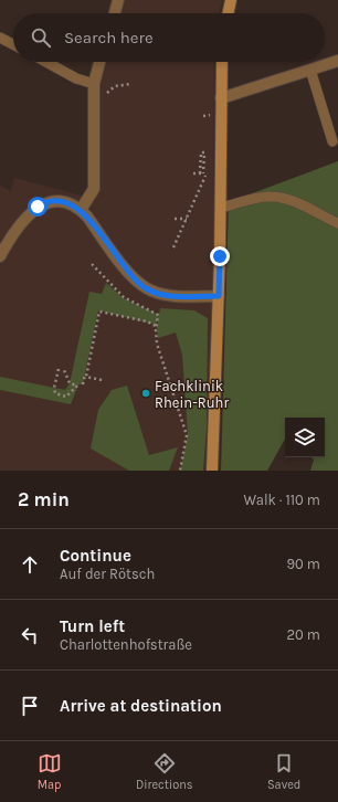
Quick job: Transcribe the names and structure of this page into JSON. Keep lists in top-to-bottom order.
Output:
{
  "places": ["Fachklinik Rhein-Ruhr"],
  "page": {
    "search": "Search here",
    "heading": ["2 min", "Walk · 110 m"],
    "list": [
      ["Continue", "Auf der Rötsch", "90 m"],
      ["Turn left", "Charlottenhofstraße", "20 m"],
      "Arrive at destination"
    ],
    "nav": ["Map", "Directions", "Saved"]
  }
}
